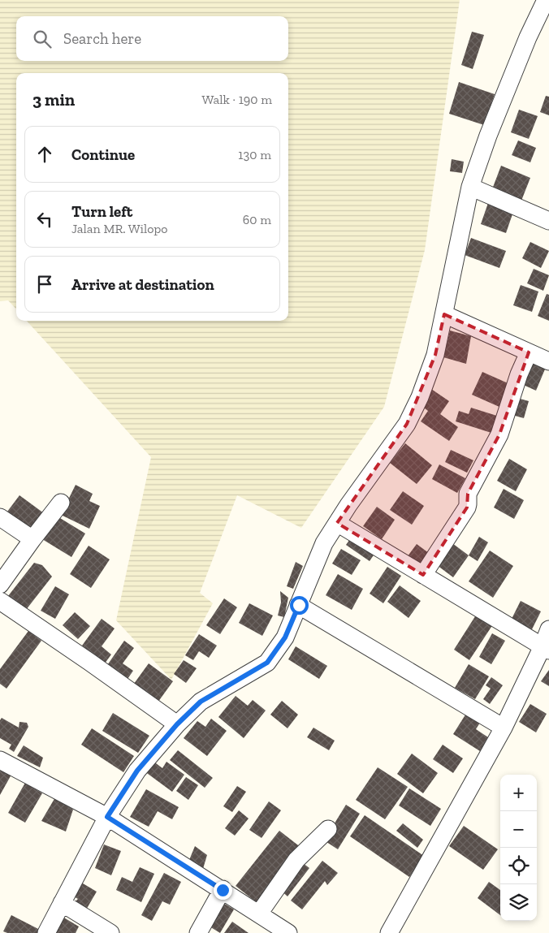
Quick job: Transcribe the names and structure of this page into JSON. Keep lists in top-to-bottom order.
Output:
{
  "page": {
    "search": "Search here",
    "heading": ["3 min", "Walk · 190 m"],
    "list": [
      ["Continue", "130 m"],
      ["Turn left", "Jalan MR. Wilopo", "60 m"],
      "Arrive at destination"
    ],
    "map_buttons": ["+", "−"]
  }
}
